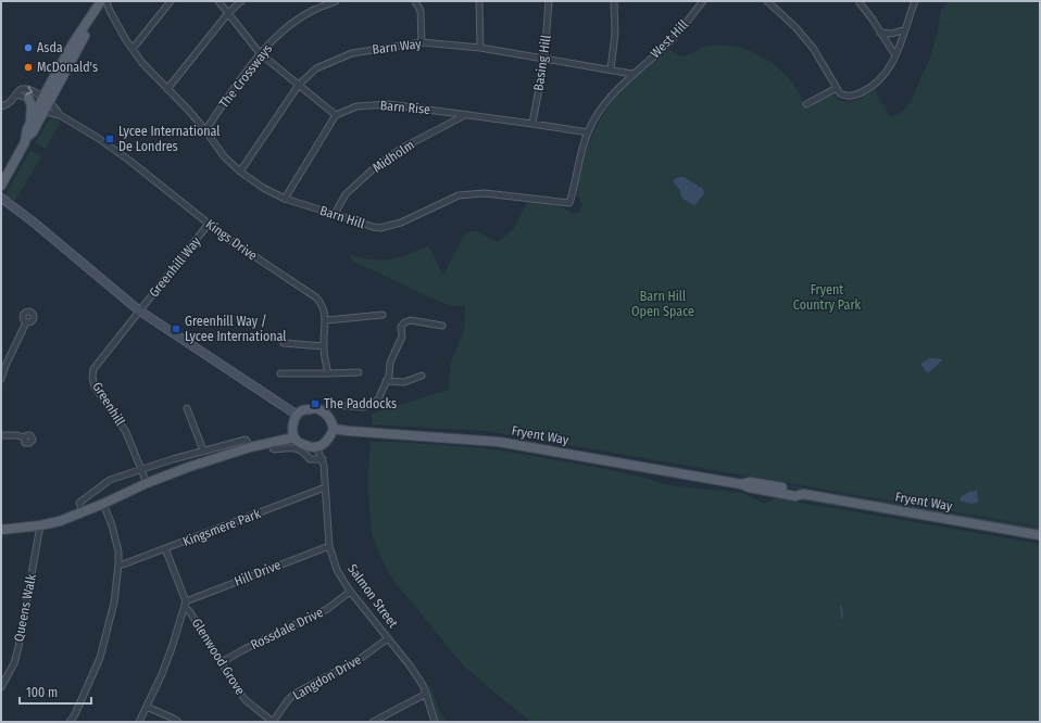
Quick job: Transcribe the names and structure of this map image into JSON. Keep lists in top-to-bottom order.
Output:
{
  "streets": {
    "main road": ["Fryent Way"],
    "street": [
      "West Hill",
      "Barn Way",
      "Basing Hill",
      "The Crossways",
      "Barn Rise",
      "Midholm",
      "Barn Hill",
      "Kings Drive",
      "Greenhill Way",
      "Greenhill",
      "Kingsmere Park",
      "Hill Drive",
      "Salmon Street",
      "Queens Walk",
      "Rossdale Drive",
      "Glenwood Grove",
      "Langdon Drive"
    ]
  },
  "crossings": [
    ["West Hill", "Barn Way"],
    ["West Hill", "Barn Hill"],
    ["Barn Way", "Basing Hill"],
    ["Barn Way", "Barn Hill"],
    ["Basing Hill", "Barn Rise"],
    ["The Crossways", "Barn Hill"],
    ["Barn Rise", "Midholm"],
    ["Barn Rise", "Barn Hill"],
    ["Midholm", "Barn Hill"],
    ["Kings Drive", "Greenhill Way"],
    ["Greenhill Way", "Greenhill"],
    ["Fryent Way", "Salmon Street"],
    ["Kingsmere Park", "Salmon Street"],
    ["Kingsmere Park", "Glenwood Grove"],
    ["Hill Drive", "Salmon Street"],
    ["Hill Drive", "Glenwood Grove"],
    ["Salmon Street", "Rossdale Drive"],
    ["Salmon Street", "Langdon Drive"],
    ["Rossdale Drive", "Glenwood Grove"],
    ["Glenwood Grove", "Langdon Drive"]
  ],
  "parks": ["Fryent Country Park", "Barn Hill Open Space"],
  "places": {
    "other": ["Asda", "McDonald's"],
    "transit": ["Lycee International De Londres", "Greenhill Way / Lycee International", "The Paddocks"]
  },
  "scale_bar": "100 m"
}
